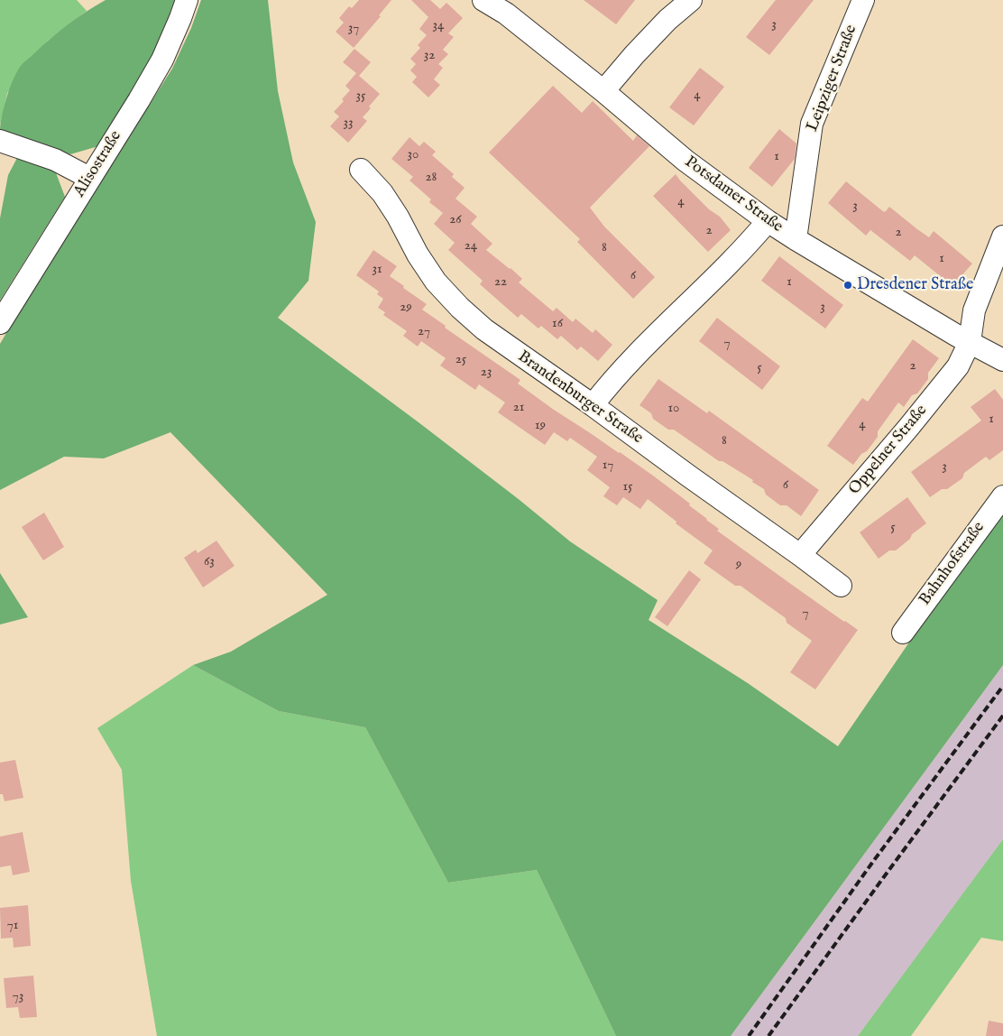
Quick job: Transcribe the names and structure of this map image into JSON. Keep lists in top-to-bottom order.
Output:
{
  "streets": {
    "street": [
      "Leipziger Straße",
      "Alisostraße",
      "Potsdamer Straße",
      "Brandenburger Straße",
      "Oppelner Straße",
      "Bahnhofstraße"
    ]
  },
  "crossings": [
    ["Leipziger Straße", "Potsdamer Straße"],
    ["Potsdamer Straße", "Oppelner Straße"],
    ["Brandenburger Straße", "Oppelner Straße"]
  ],
  "places": ["Dresdener Straße"],
  "house_numbers": [
    "3",
    "34",
    "37",
    "32",
    "4",
    "35",
    "33",
    "30",
    "1",
    "28",
    "4",
    "3",
    "26",
    "2",
    "2",
    "24",
    "8",
    "1",
    "31",
    "6",
    "22",
    "1",
    "29",
    "3",
    "16",
    "27",
    "7",
    "25",
    "2",
    "5",
    "23",
    "21",
    "10",
    "1",
    "4",
    "19",
    "8",
    "17",
    "3",
    "6",
    "15",
    "5",
    "63",
    "9",
    "7",
    "71",
    "73"
  ]
}
